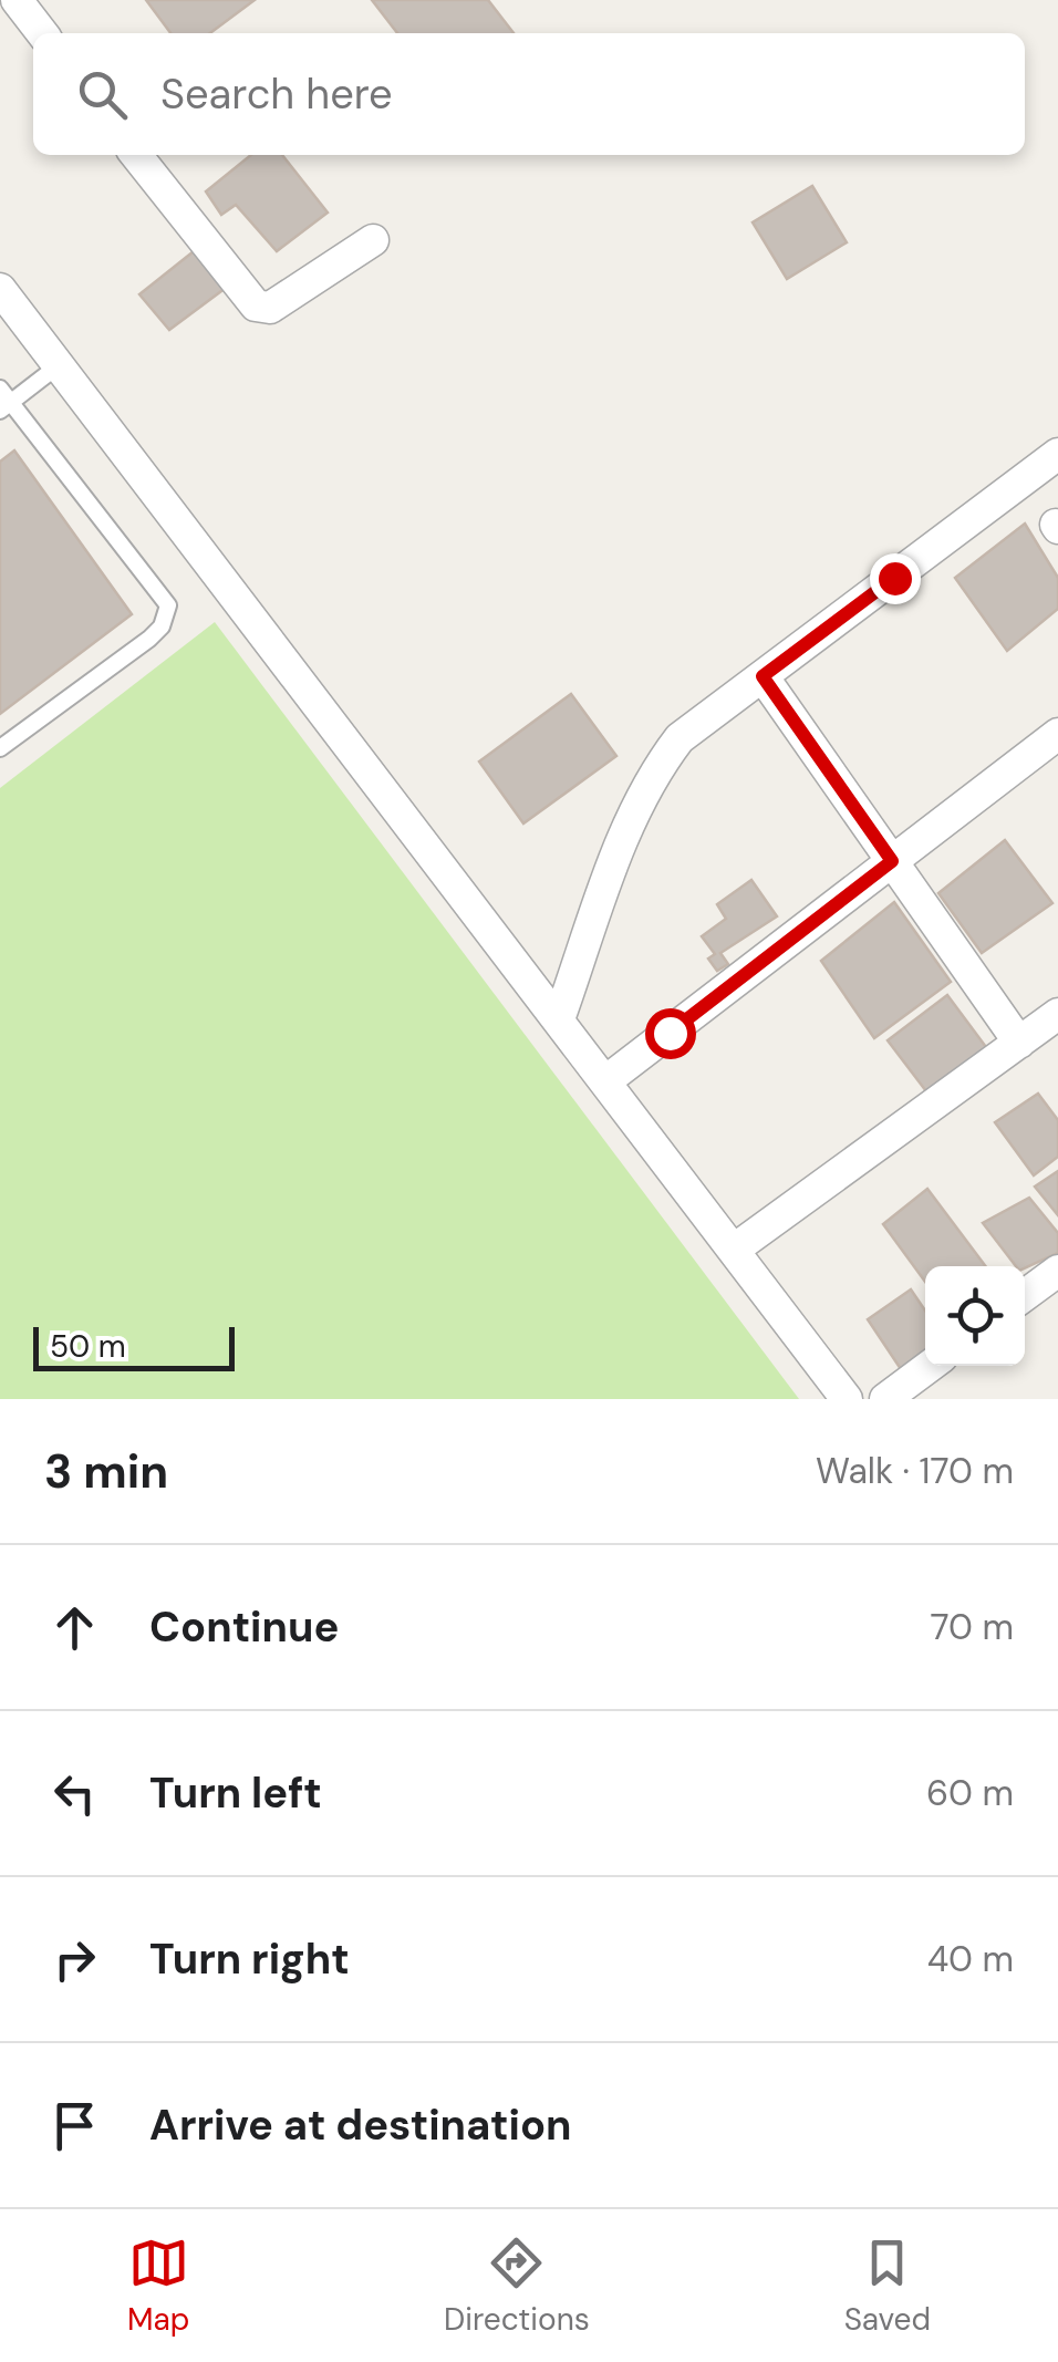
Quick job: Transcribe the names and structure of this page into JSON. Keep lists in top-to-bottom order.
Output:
{
  "scale_bar": "50 m",
  "page": {
    "search": "Search here",
    "scale": "50 m",
    "heading": ["3 min", "Walk · 170 m"],
    "list": [
      ["Continue", "70 m"],
      ["Turn left", "60 m"],
      ["Turn right", "40 m"],
      "Arrive at destination"
    ],
    "nav": ["Map", "Directions", "Saved"]
  }
}
